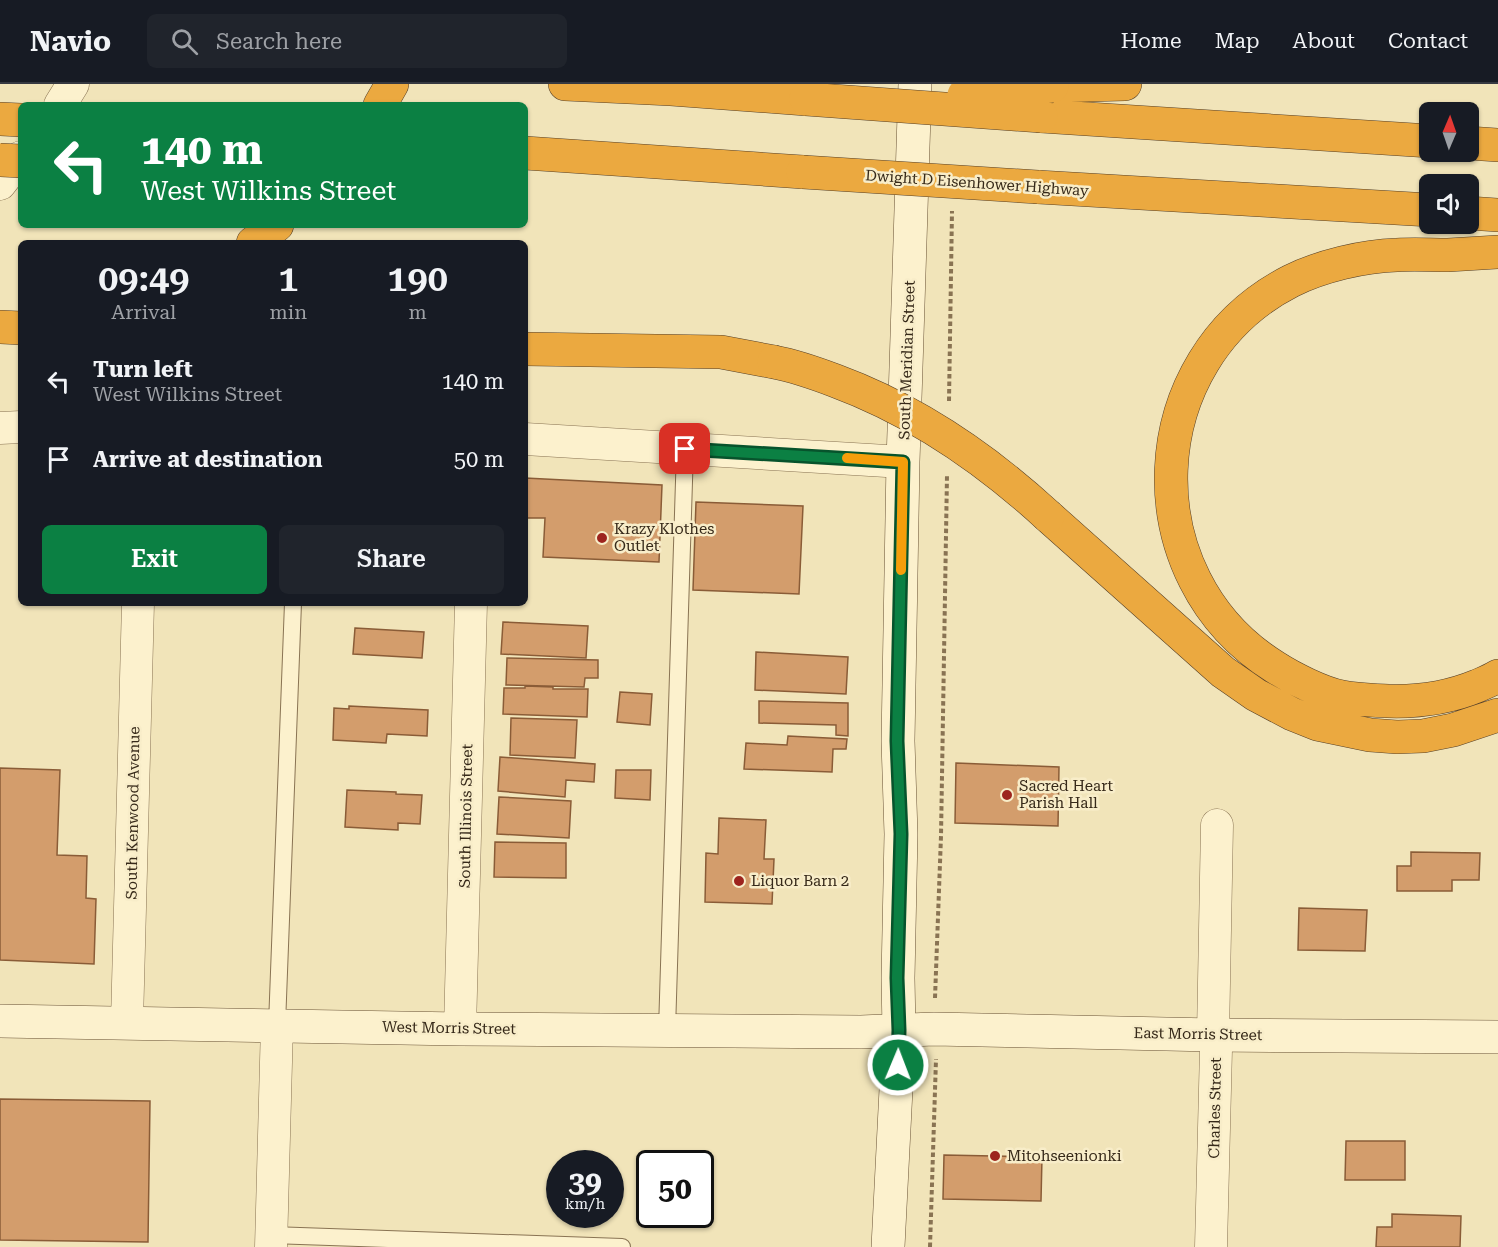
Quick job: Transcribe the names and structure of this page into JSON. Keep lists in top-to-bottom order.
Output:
{
  "streets": {
    "highway": ["Dwight D Eisenhower Highway"],
    "main road": ["South Meridian Street", "West Morris Street", "East Morris Street"],
    "street": ["South Kenwood Avenue", "South Illinois Street", "Charles Street"]
  },
  "crossings": [
    ["South Meridian Street", "West Morris Street"],
    ["South Meridian Street", "East Morris Street"],
    ["South Kenwood Avenue", "West Morris Street"],
    ["South Illinois Street", "West Morris Street"],
    ["West Morris Street", "East Morris Street"],
    ["East Morris Street", "Charles Street"]
  ],
  "places": [
    "Krazy Klothes Outlet",
    "Sacred Heart Parish Hall",
    "Liquor Barn 2",
    "Mitohseenionki"
  ],
  "north": "top",
  "page": {
    "header": "Navio",
    "search": "Search here",
    "nav": [
      "Home",
      "Map",
      "About",
      "Contact"
    ],
    "turn": ["140 m", "West Wilkins Street"],
    "eta": [
      "09:49",
      "Arrival",
      "1",
      "min",
      "190",
      "m"
    ],
    "list": [
      {
        "name": "Turn left",
        "note": "West Wilkins Street",
        "value": "140 m"
      },
      {
        "name": "Arrive at destination",
        "value": "50 m"
      }
    ],
    "buttons": ["Exit", "Share"],
    "speed": "39 km/h",
    "limit": "50"
  }
}
